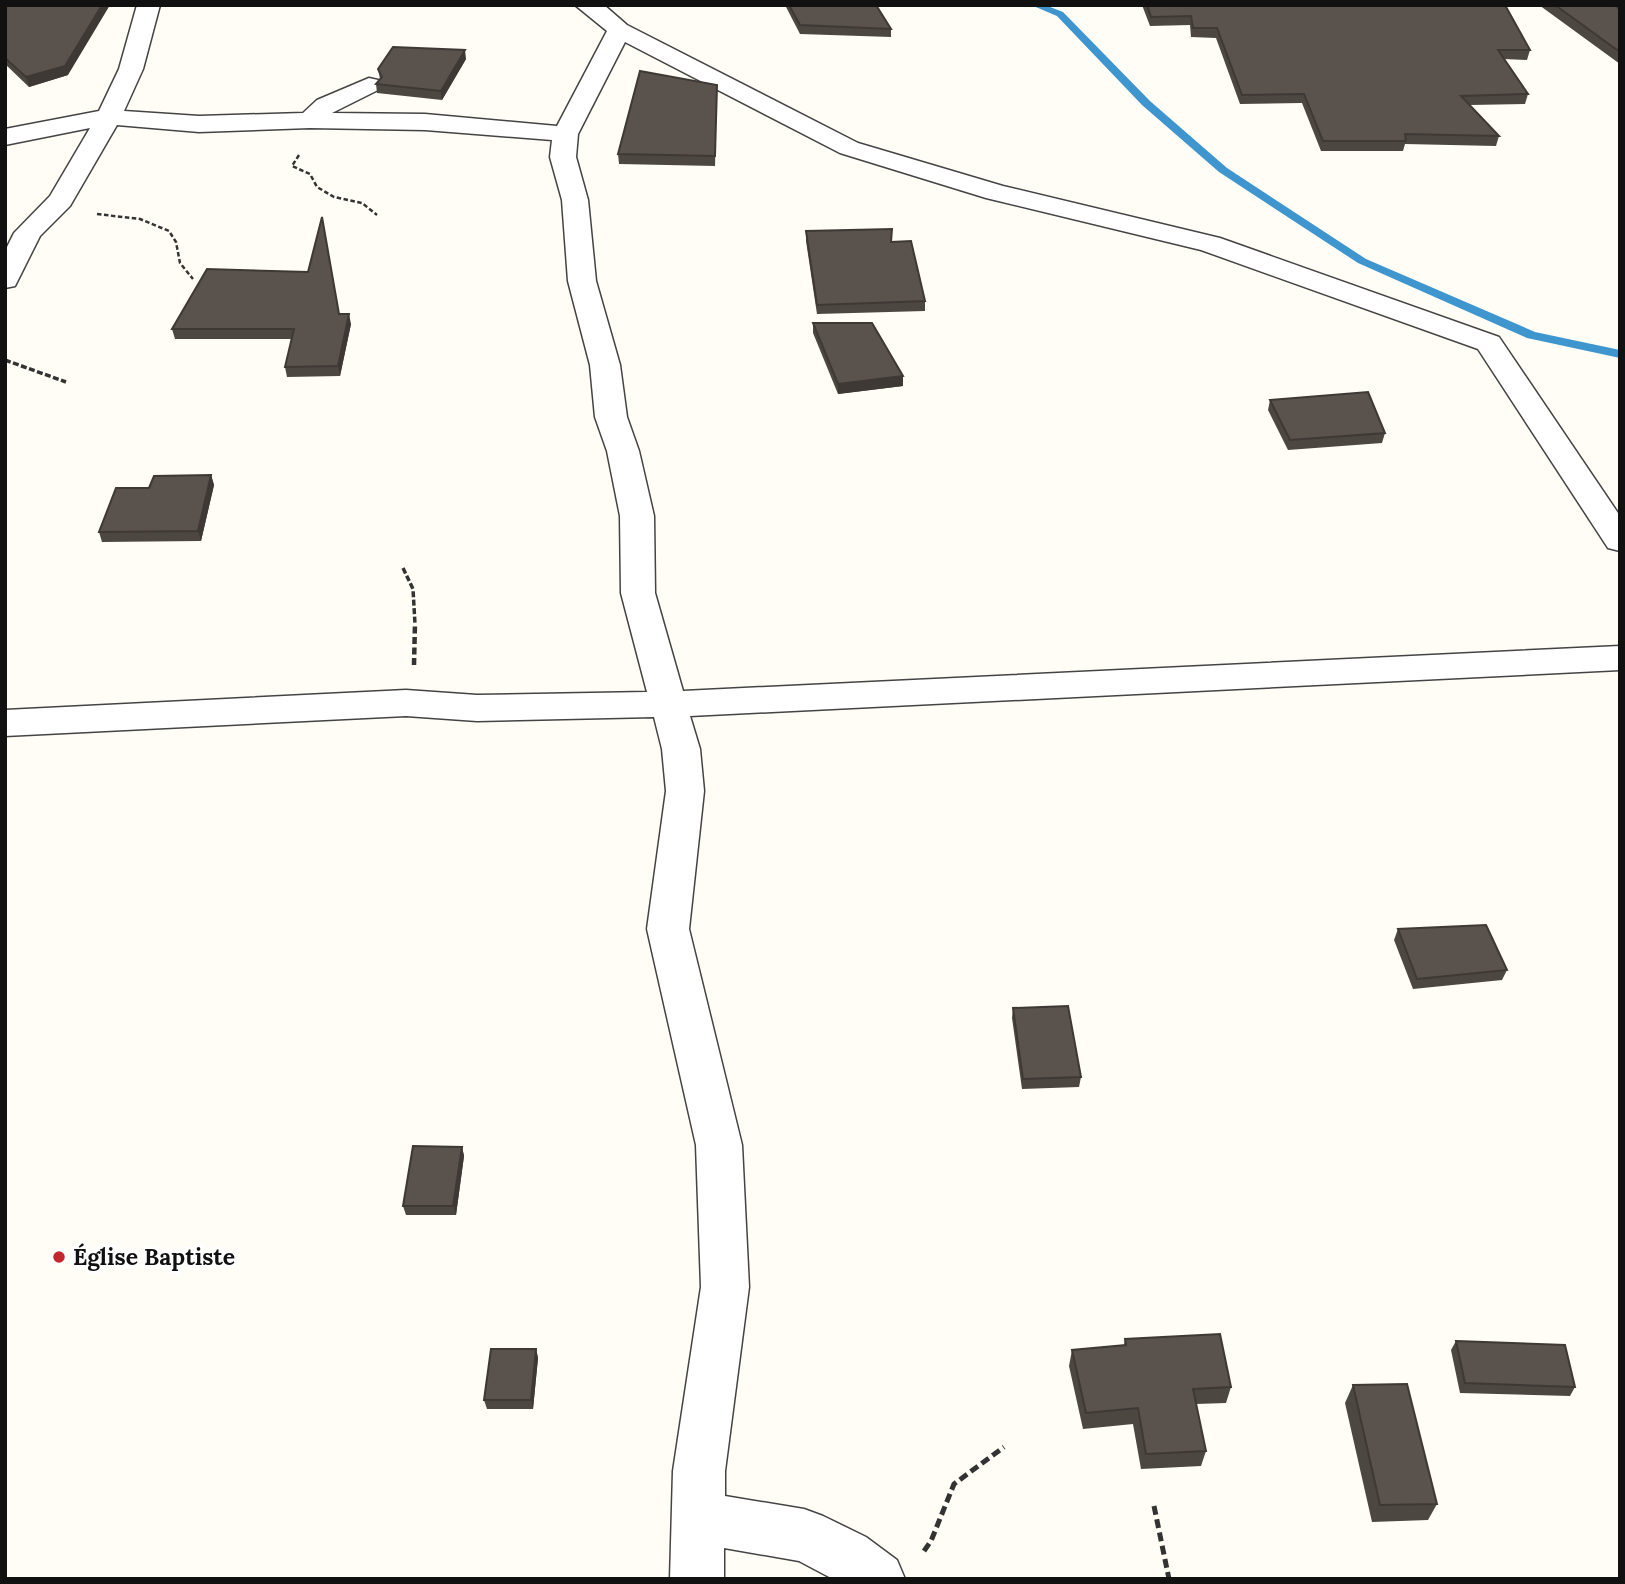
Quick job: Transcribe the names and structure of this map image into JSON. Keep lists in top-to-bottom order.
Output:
{
  "places": ["Église Baptiste"]
}
